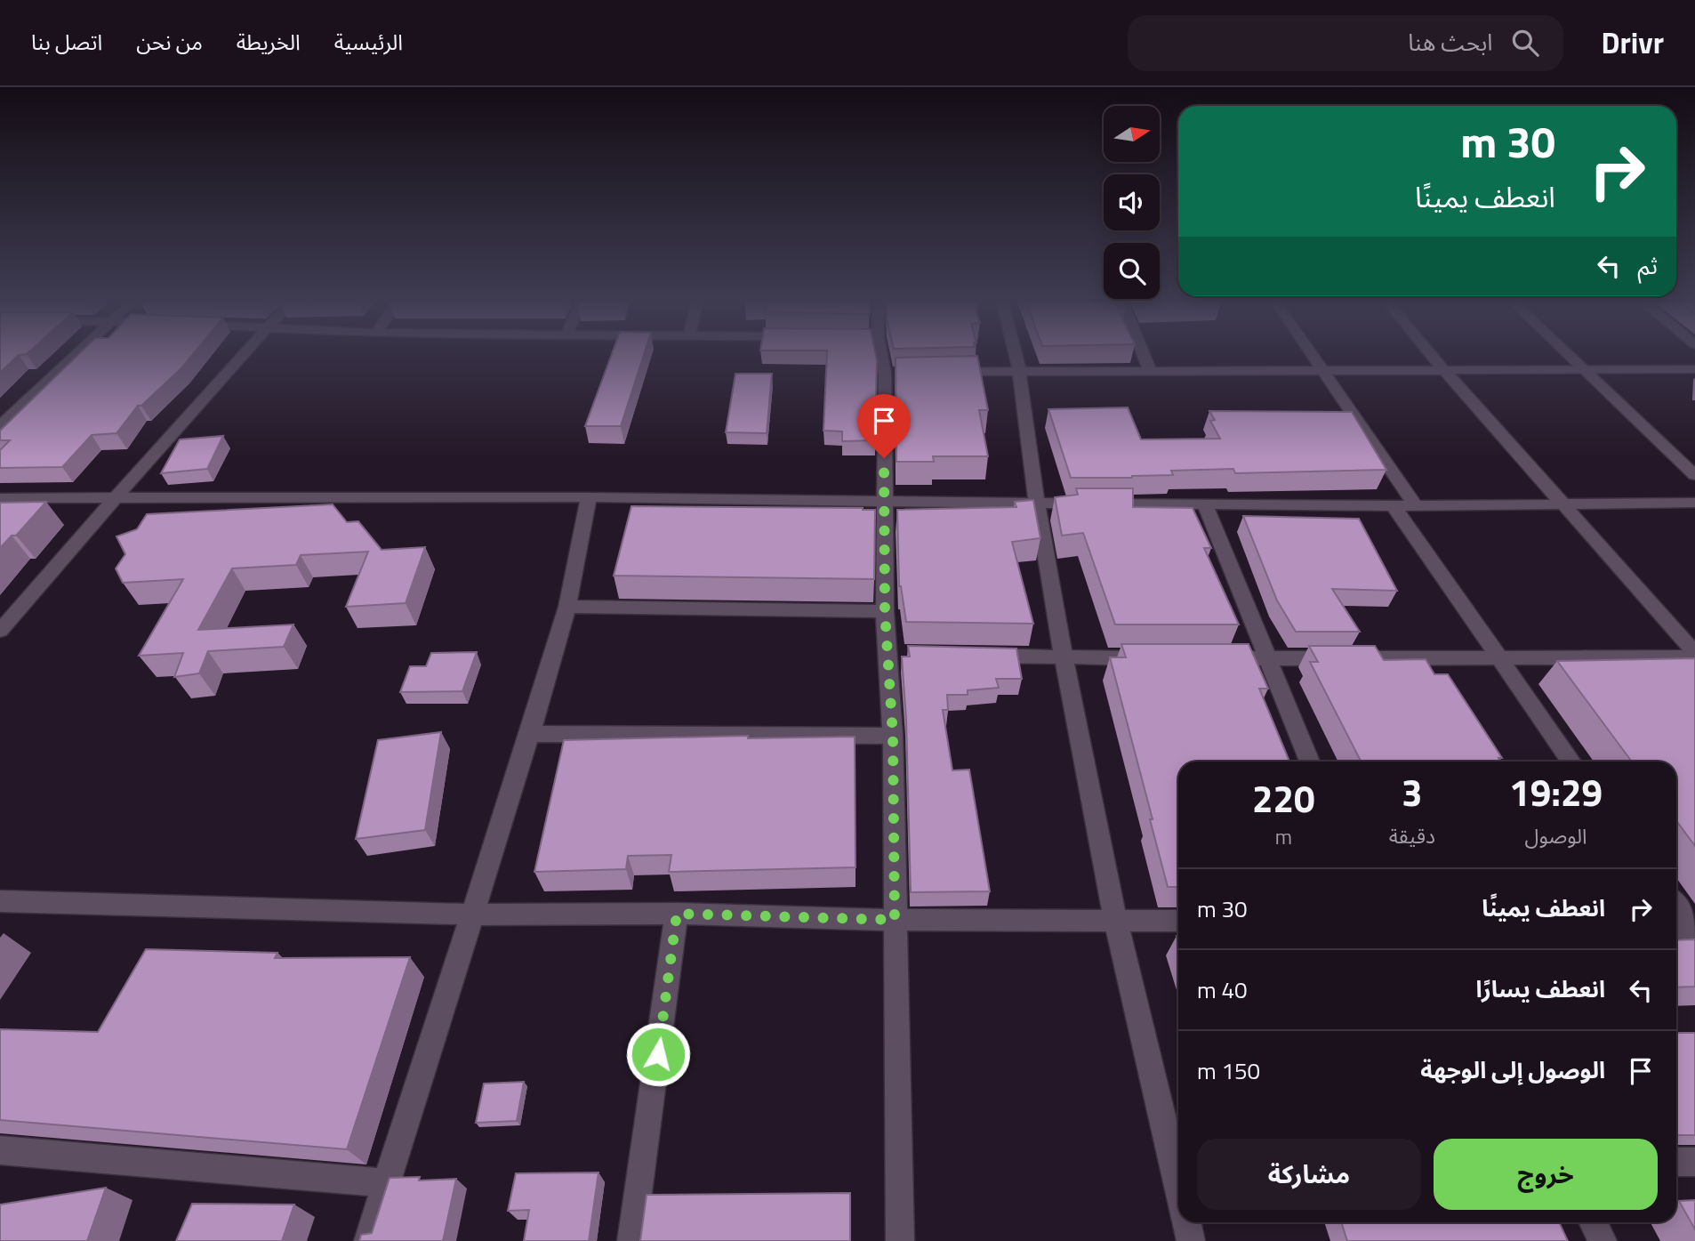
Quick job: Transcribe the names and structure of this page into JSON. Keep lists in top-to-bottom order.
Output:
{
  "north": "right",
  "page": {
    "header": "Drivr",
    "search": "ابحث هنا",
    "nav": [
      "الرئيسية",
      "الخريطة",
      "من نحن",
      "اتصل بنا"
    ],
    "turn": ["30 m", "انعطف يمينًا"],
    "then": "ثم",
    "eta": [
      "19:29",
      "الوصول",
      "3",
      "دقيقة",
      "220",
      "m"
    ],
    "list": [
      {
        "name": "انعطف يمينًا",
        "value": "30 m"
      },
      {
        "name": "انعطف يسارًا",
        "value": "40 m"
      },
      {
        "name": "الوصول إلى الوجهة",
        "value": "150 m"
      }
    ],
    "buttons": ["خروج", "مشاركة"]
  }
}
